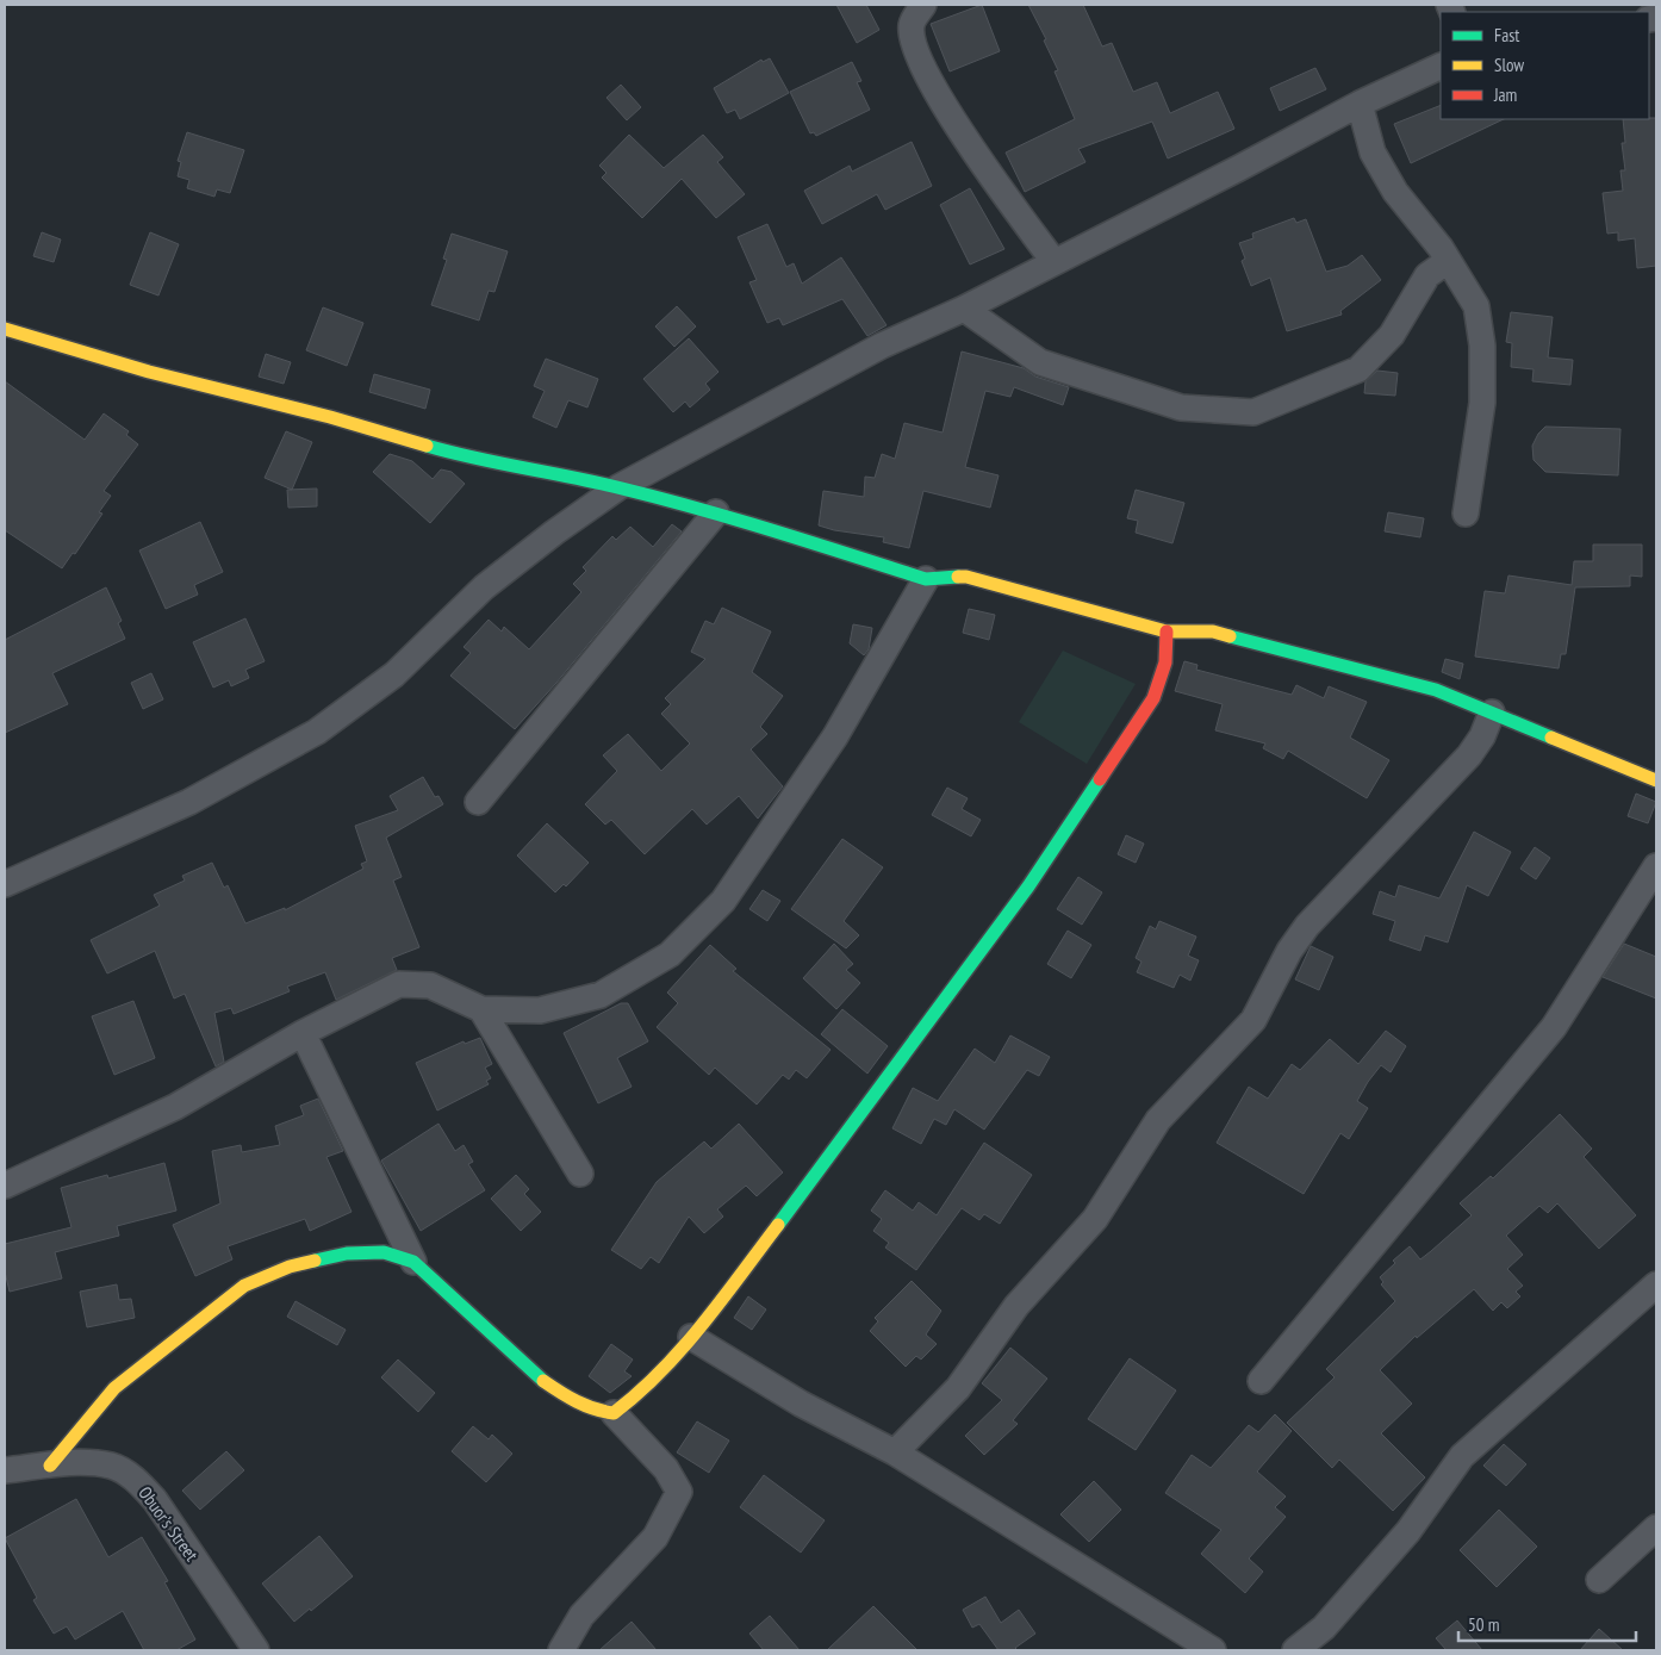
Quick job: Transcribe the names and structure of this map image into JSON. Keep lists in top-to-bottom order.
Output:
{
  "streets": {
    "street": ["Obuor’s Street"]
  },
  "legend": ["Fast", "Slow", "Jam"],
  "scale_bar": "50 m"
}
